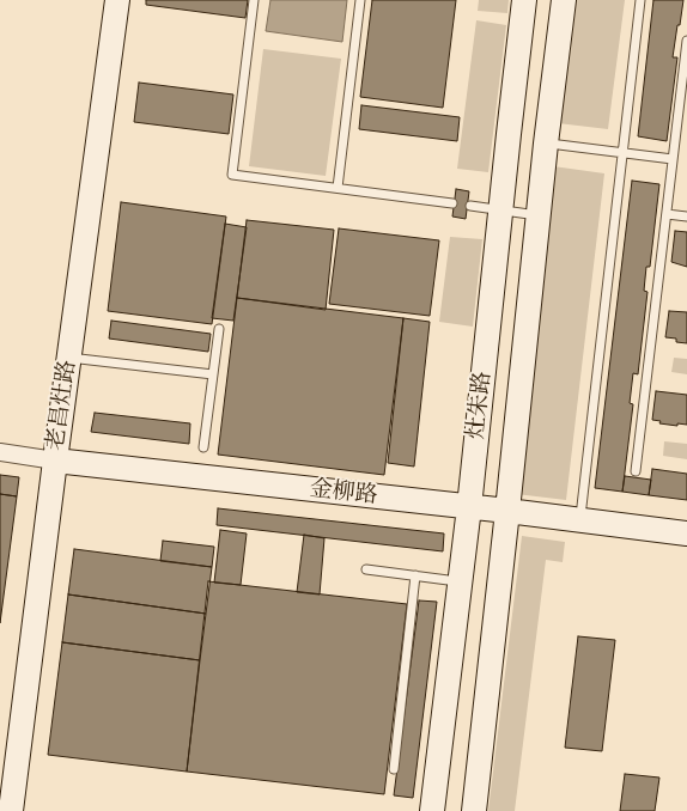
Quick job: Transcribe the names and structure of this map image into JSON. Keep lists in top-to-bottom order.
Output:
{
  "streets": {
    "main road": ["老昌灶路", "灶朱路", "金柳路"]
  },
  "crossings": [
    ["老昌灶路", "金柳路"],
    ["灶朱路", "金柳路"]
  ]
}
